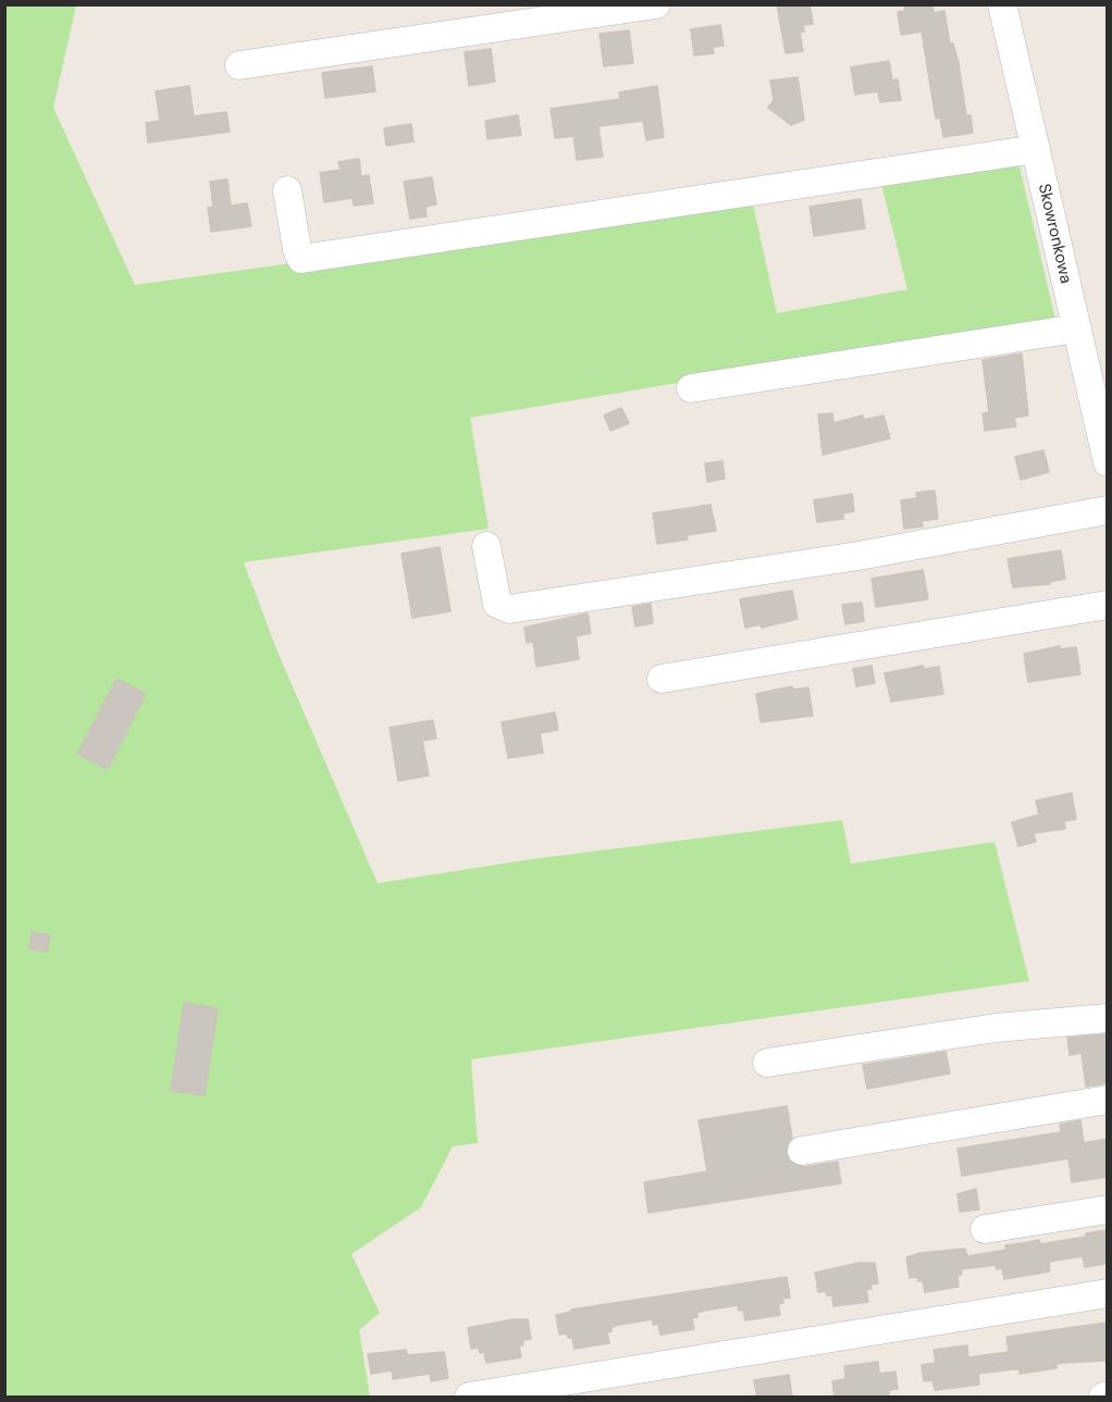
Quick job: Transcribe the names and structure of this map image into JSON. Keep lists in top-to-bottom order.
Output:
{
  "streets": {
    "street": ["Skowronkowa"]
  }
}
